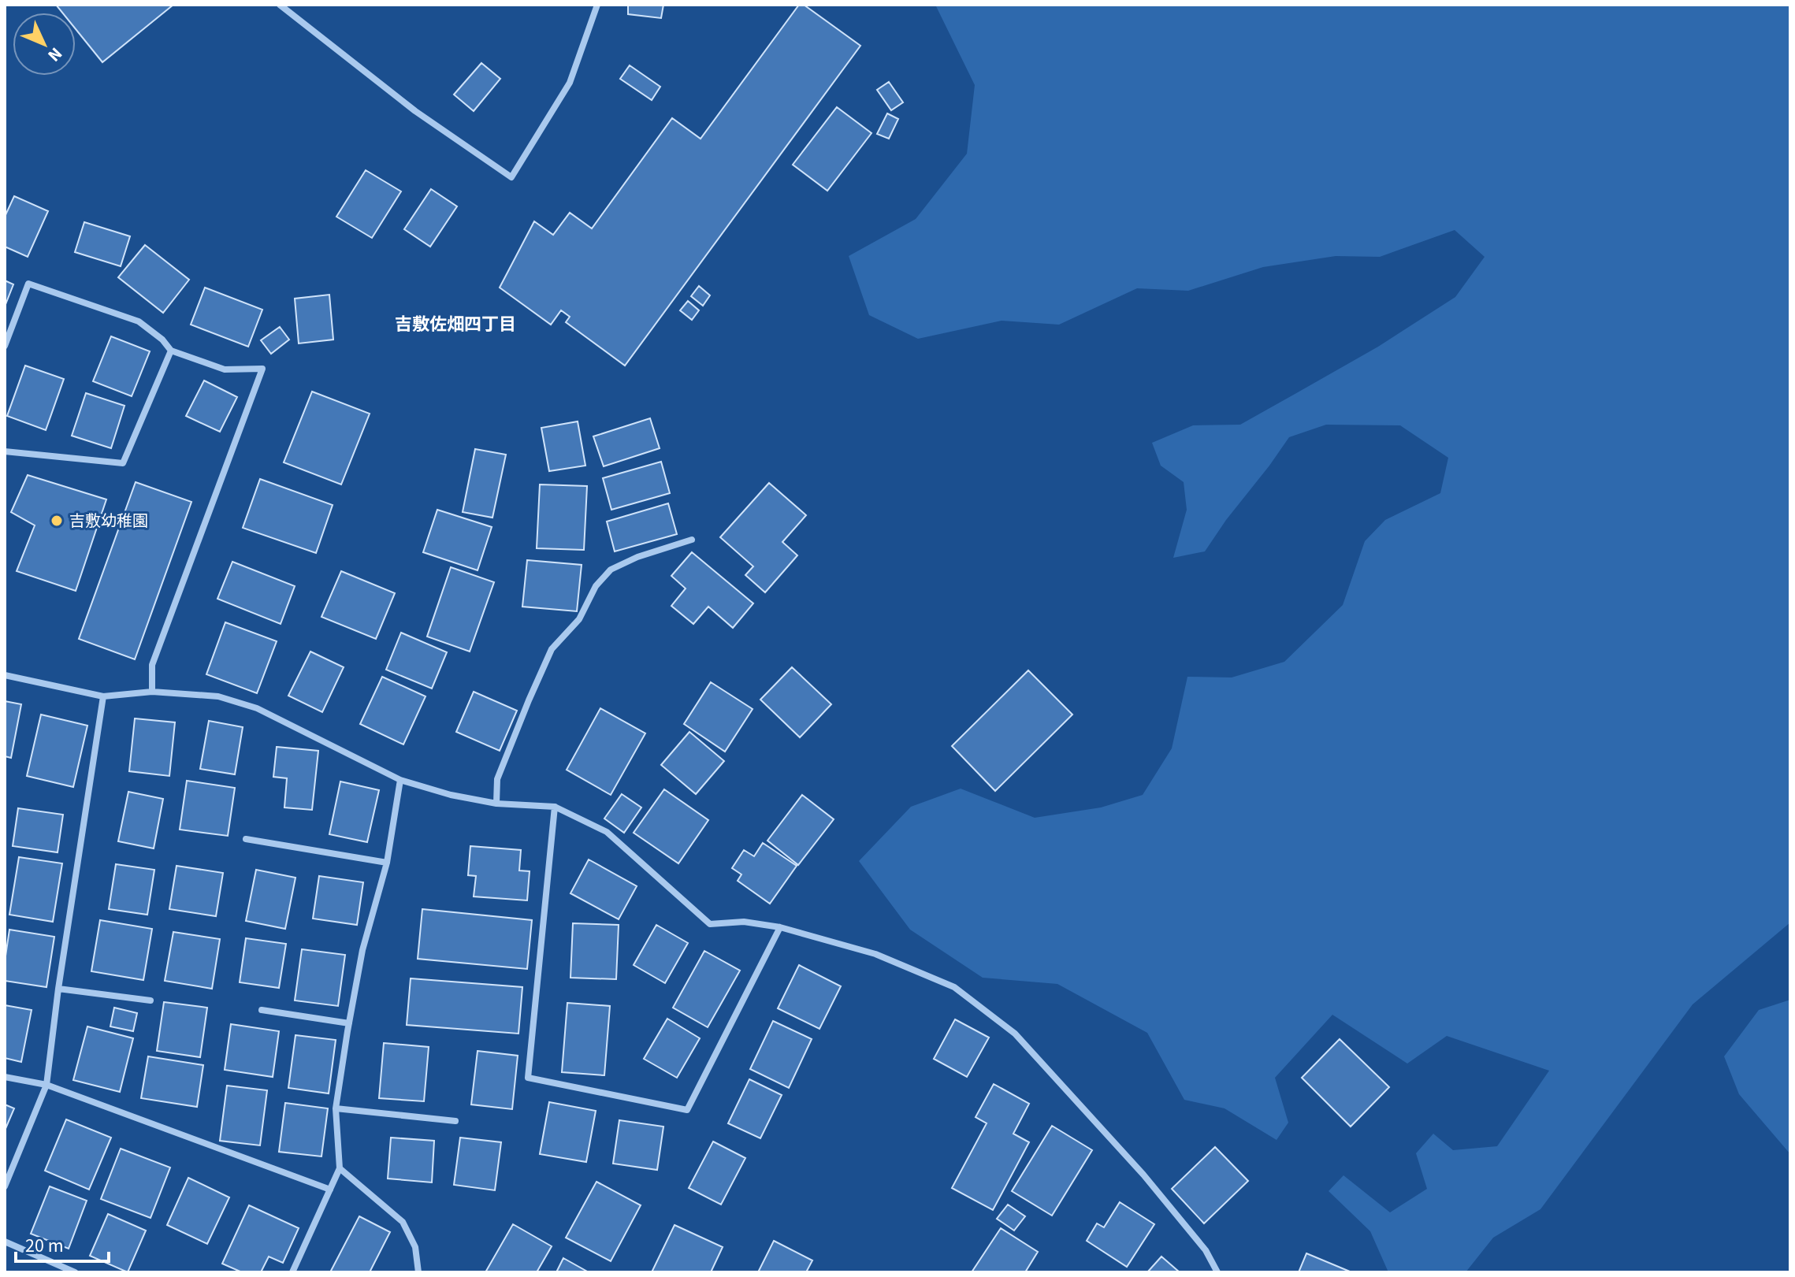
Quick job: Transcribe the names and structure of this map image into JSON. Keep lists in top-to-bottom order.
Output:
{
  "districts": ["吉敷佐畑四丁目"],
  "places": ["吉敷幼稚園"],
  "scale_bar": "20 m",
  "north": "bottom right"
}
